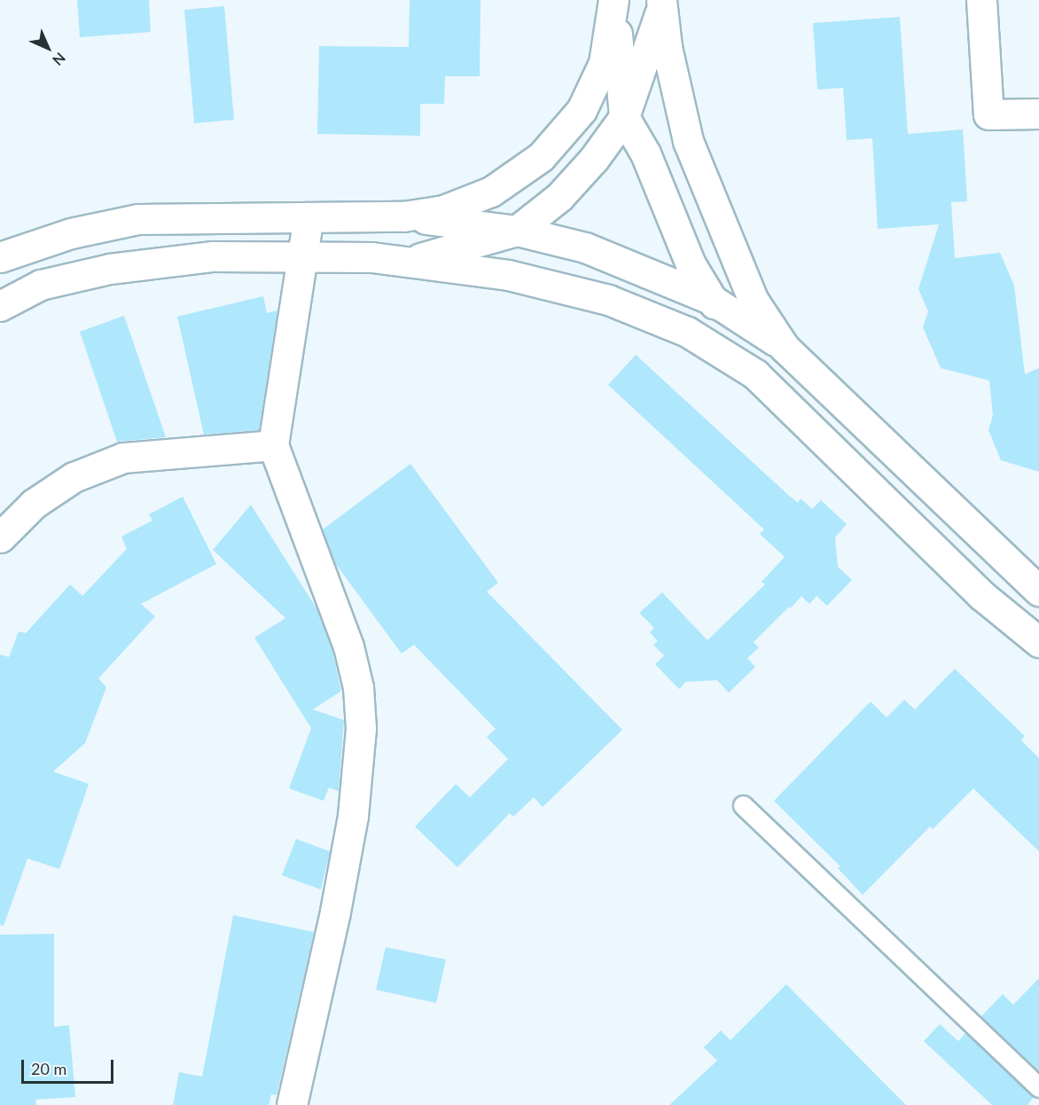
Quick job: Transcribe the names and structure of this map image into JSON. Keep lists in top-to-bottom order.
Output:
{
  "scale_bar": "20 m",
  "north": "bottom right"
}
